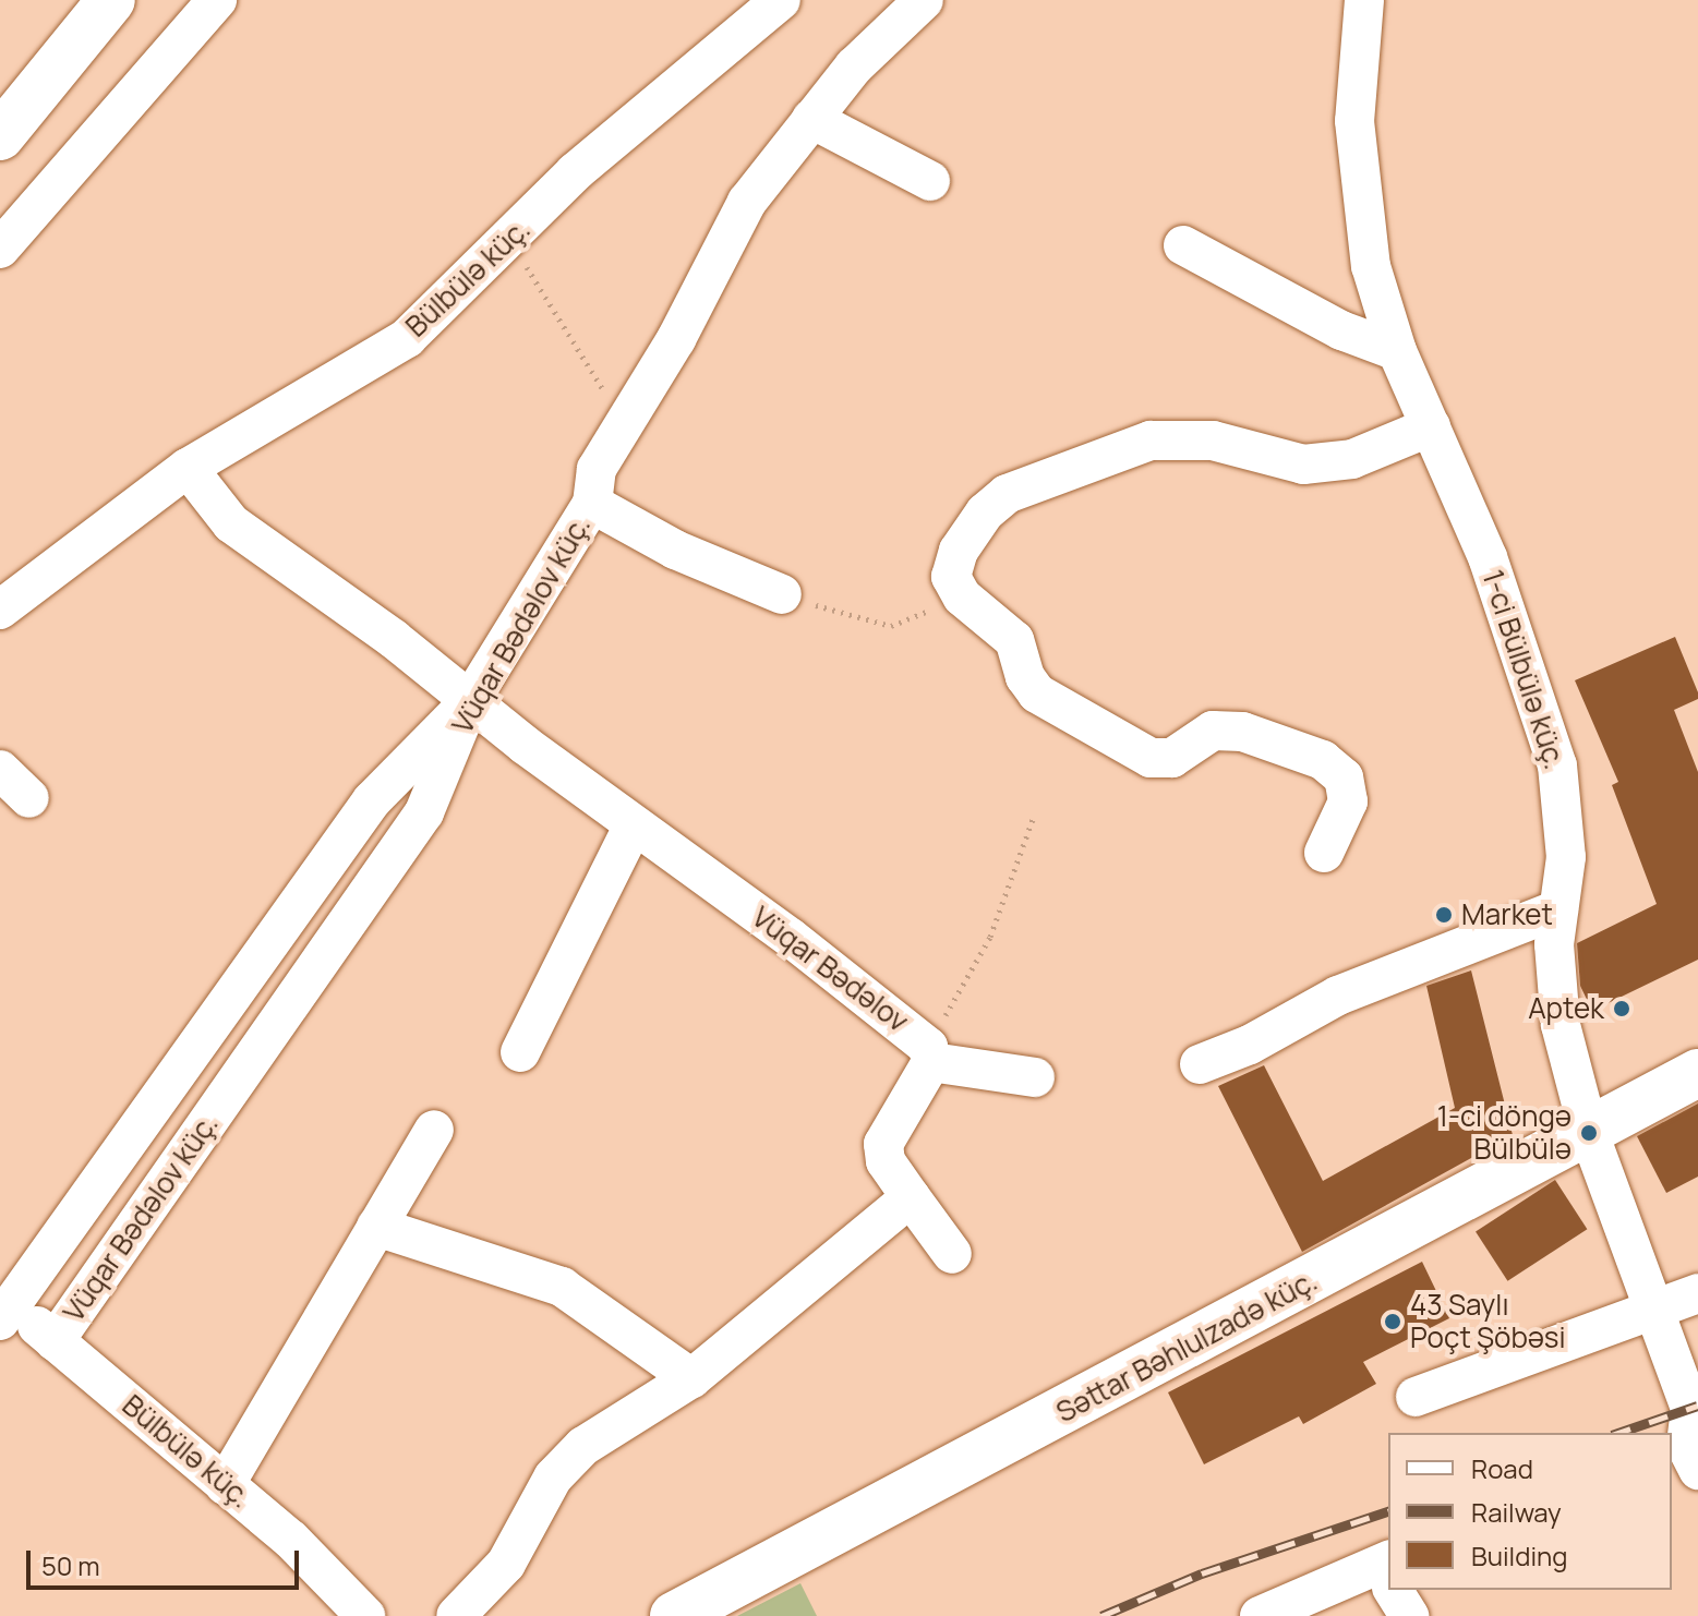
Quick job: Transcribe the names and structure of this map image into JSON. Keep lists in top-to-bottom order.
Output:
{
  "streets": {
    "main road": ["Səttar Bəhlulzadə küç."],
    "street": [
      "Bülbülə küç.",
      "Vüqar Bədəlov küç.",
      "1-ci Bülbülə küç.",
      "Vüqar Bədəlov"
    ]
  },
  "crossings": [
    ["Bülbülə küç.", "Vüqar Bədəlov küç."],
    ["Bülbülə küç.", "Vüqar Bədəlov"],
    ["Vüqar Bədəlov küç.", "Vüqar Bədəlov"],
    ["1-ci Bülbülə küç.", "Səttar Bəhlulzadə küç."]
  ],
  "places": [
    "Market",
    "Aptek",
    "1-ci döngə Bülbülə",
    "43 Saylı Poçt Şöbəsi"
  ],
  "legend": ["Road", "Railway", "Building"],
  "scale_bar": "50 m"
}
